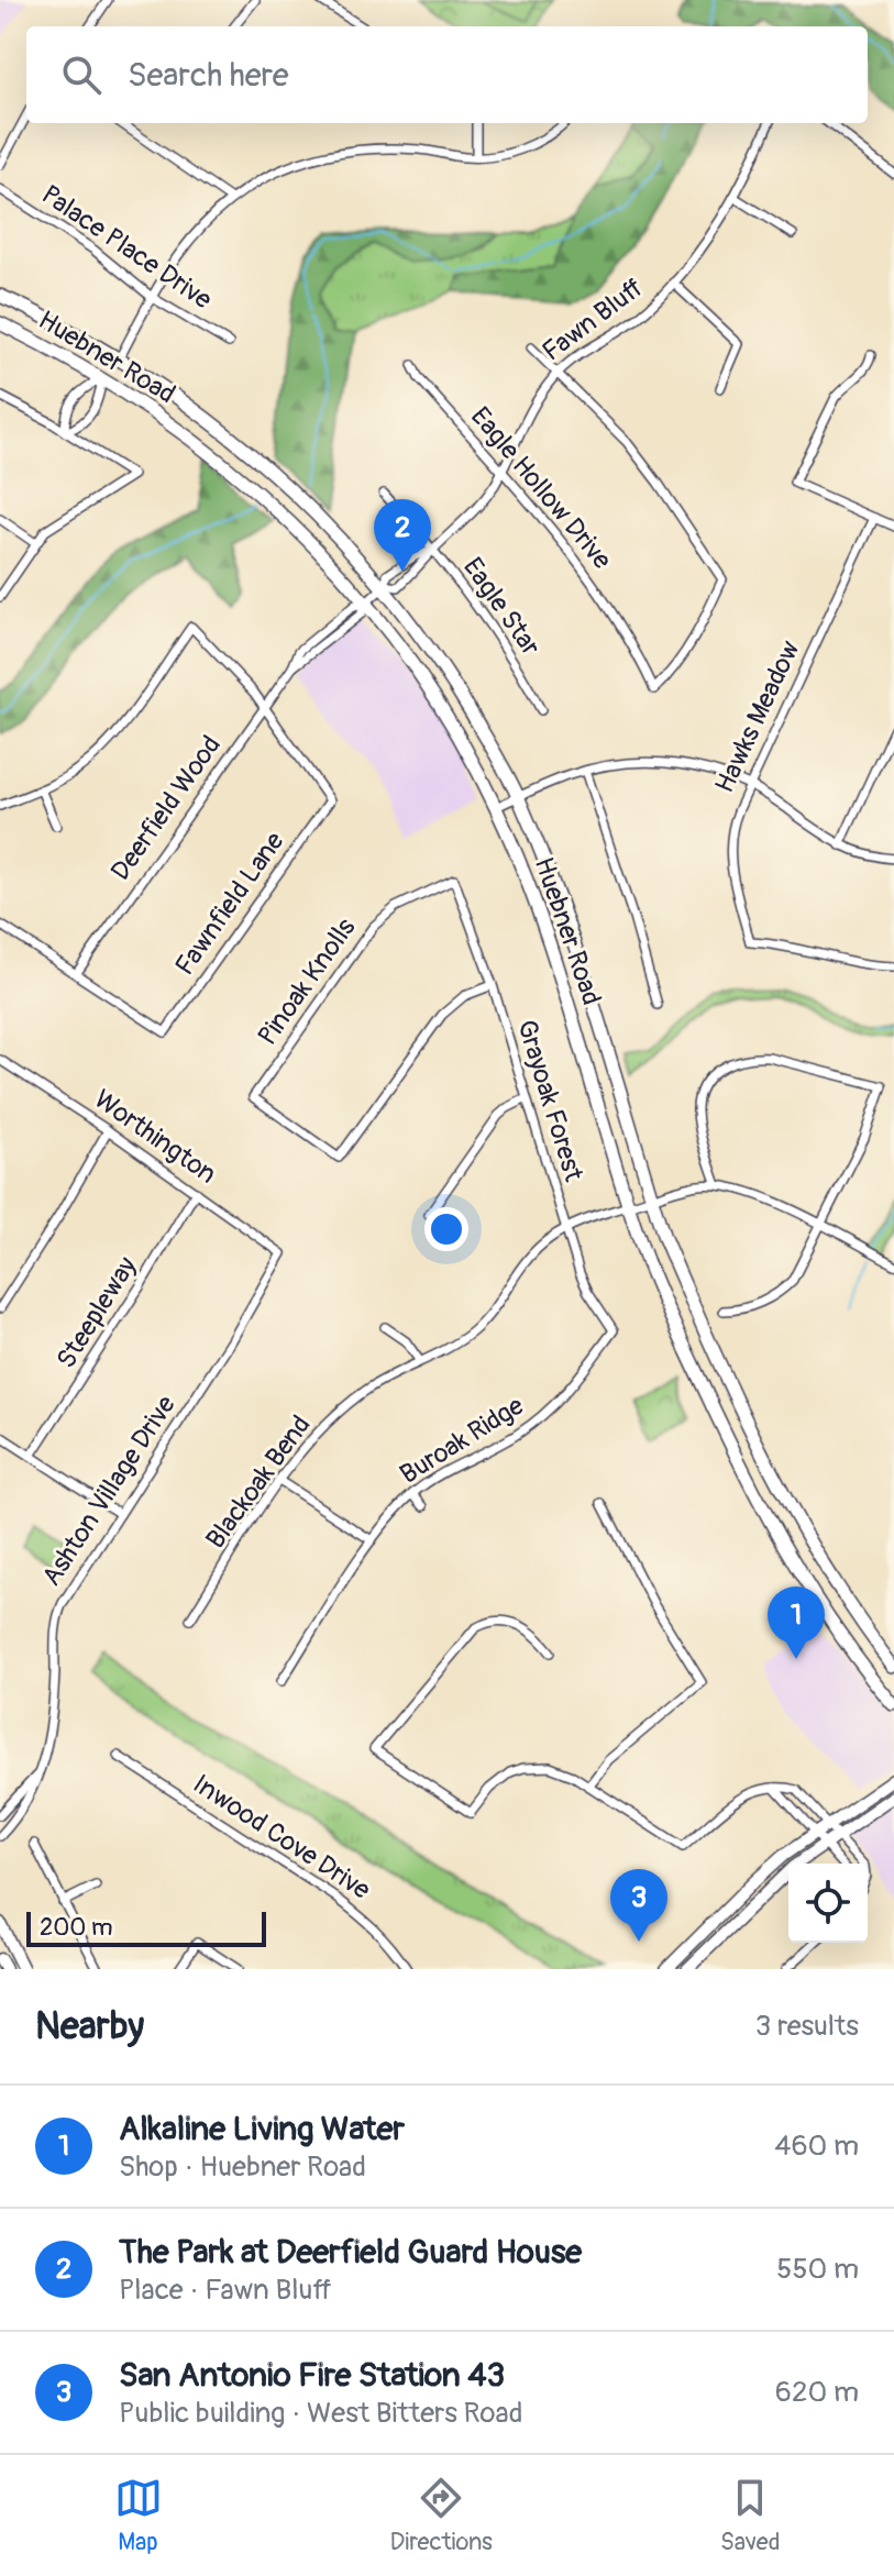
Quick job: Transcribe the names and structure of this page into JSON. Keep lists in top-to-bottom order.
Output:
{
  "streets": {
    "main road": ["Huebner Road"],
    "street": [
      "Palace Place Drive",
      "Fawn Bluff",
      "Eagle Hollow Drive",
      "Eagle Star",
      "Hawks Meadow",
      "Deerfield Wood",
      "Fawnfield Lane",
      "Pinoak Knolls",
      "Grayoak Forest",
      "Worthington",
      "Steepleway",
      "Buroak Ridge",
      "Blackoak Bend",
      "Ashton Village Drive",
      "Inwood Cove Drive"
    ]
  },
  "crossings": [
    ["Fawn Bluff", "Huebner Road"],
    ["Fawn Bluff", "Eagle Hollow Drive"],
    ["Fawn Bluff", "Eagle Star"],
    ["Fawn Bluff", "Deerfield Wood"],
    ["Huebner Road", "Deerfield Wood"],
    ["Huebner Road", "Blackoak Bend"],
    ["Deerfield Wood", "Fawnfield Lane"],
    ["Pinoak Knolls", "Grayoak Forest"],
    ["Grayoak Forest", "Buroak Ridge"],
    ["Grayoak Forest", "Blackoak Bend"],
    ["Worthington", "Steepleway"],
    ["Worthington", "Ashton Village Drive"]
  ],
  "scale_bar": "200 m",
  "page": {
    "search": "Search here",
    "pins": ["2", "1", "3"],
    "scale": "200 m",
    "heading": ["Nearby", "3 results"],
    "list": [
      {
        "mark": "1",
        "name": "Alkaline Living Water",
        "note": "Shop · Huebner Road",
        "value": "460 m"
      },
      {
        "mark": "2",
        "name": "The Park at Deerfield Guard House",
        "note": "Place · Fawn Bluff",
        "value": "550 m"
      },
      {
        "mark": "3",
        "name": "San Antonio Fire Station 43",
        "note": "Public building · West Bitters Road",
        "value": "620 m"
      }
    ],
    "nav": ["Map", "Directions", "Saved"]
  }
}
